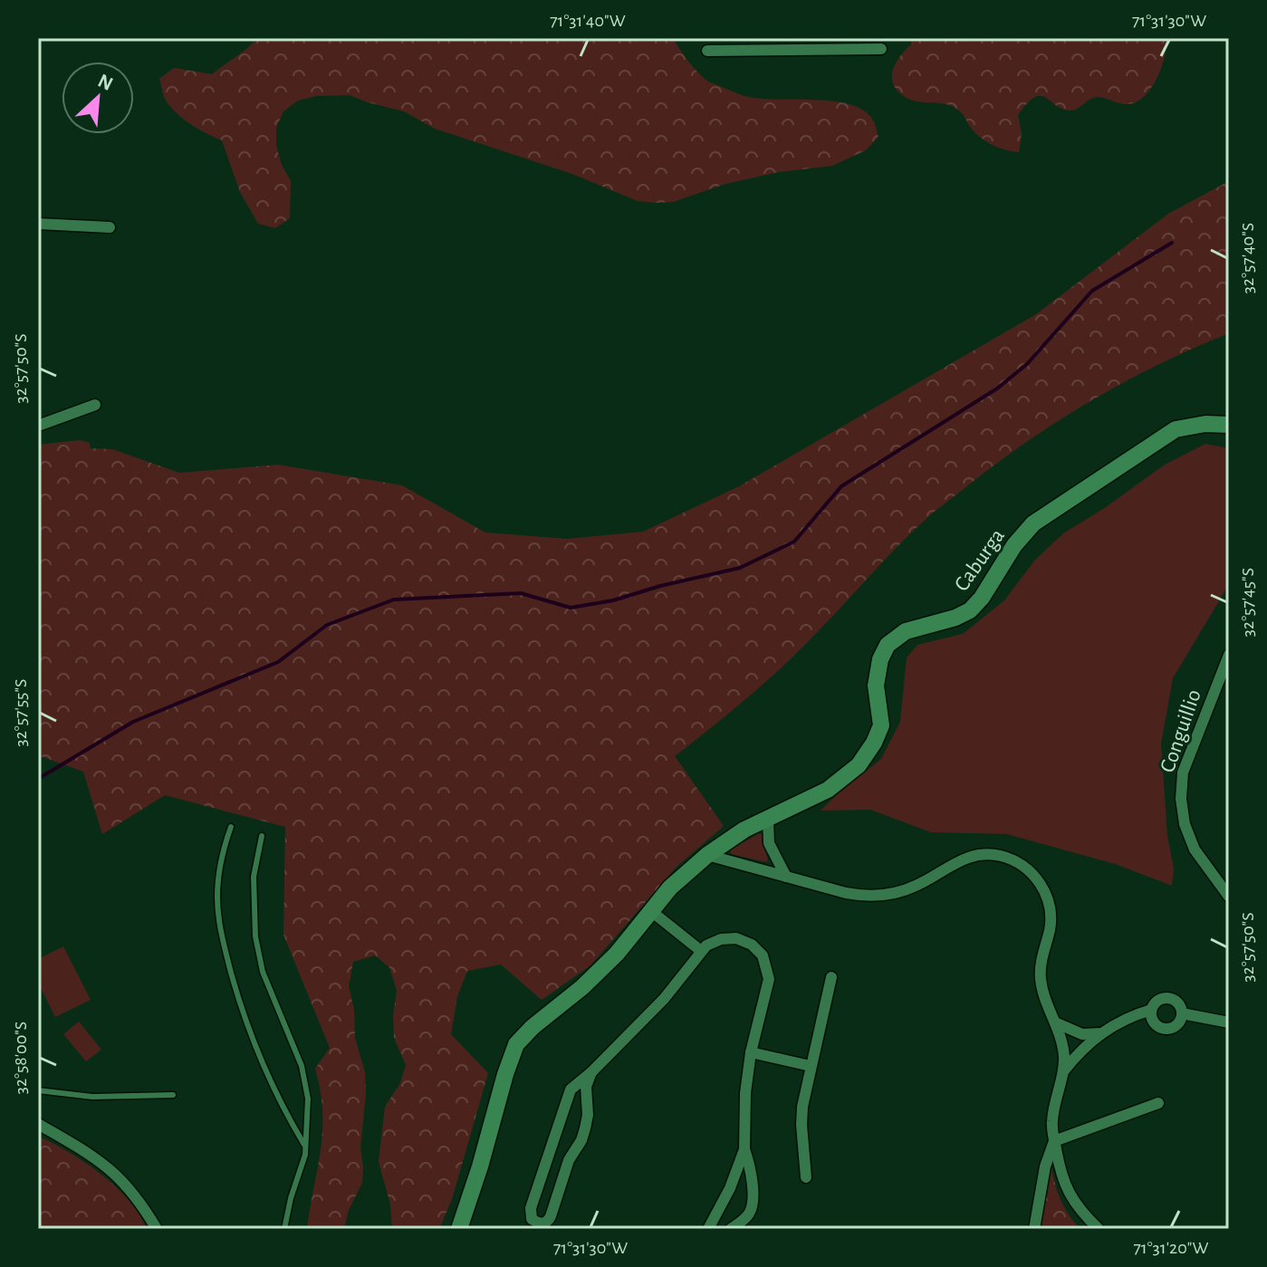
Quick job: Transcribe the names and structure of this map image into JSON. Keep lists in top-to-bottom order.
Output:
{
  "streets": {
    "street": ["Caburga", "Conguillio"]
  },
  "north": "top right",
  "coordinates": [
    "71°31'40\"W",
    "71°31'30\"W",
    "32°57'40\"S",
    "32°57'50\"S",
    "32°57'45\"S",
    "32°57'55\"S",
    "32°58'00\"S",
    "71°31'20\"W"
  ]
}
